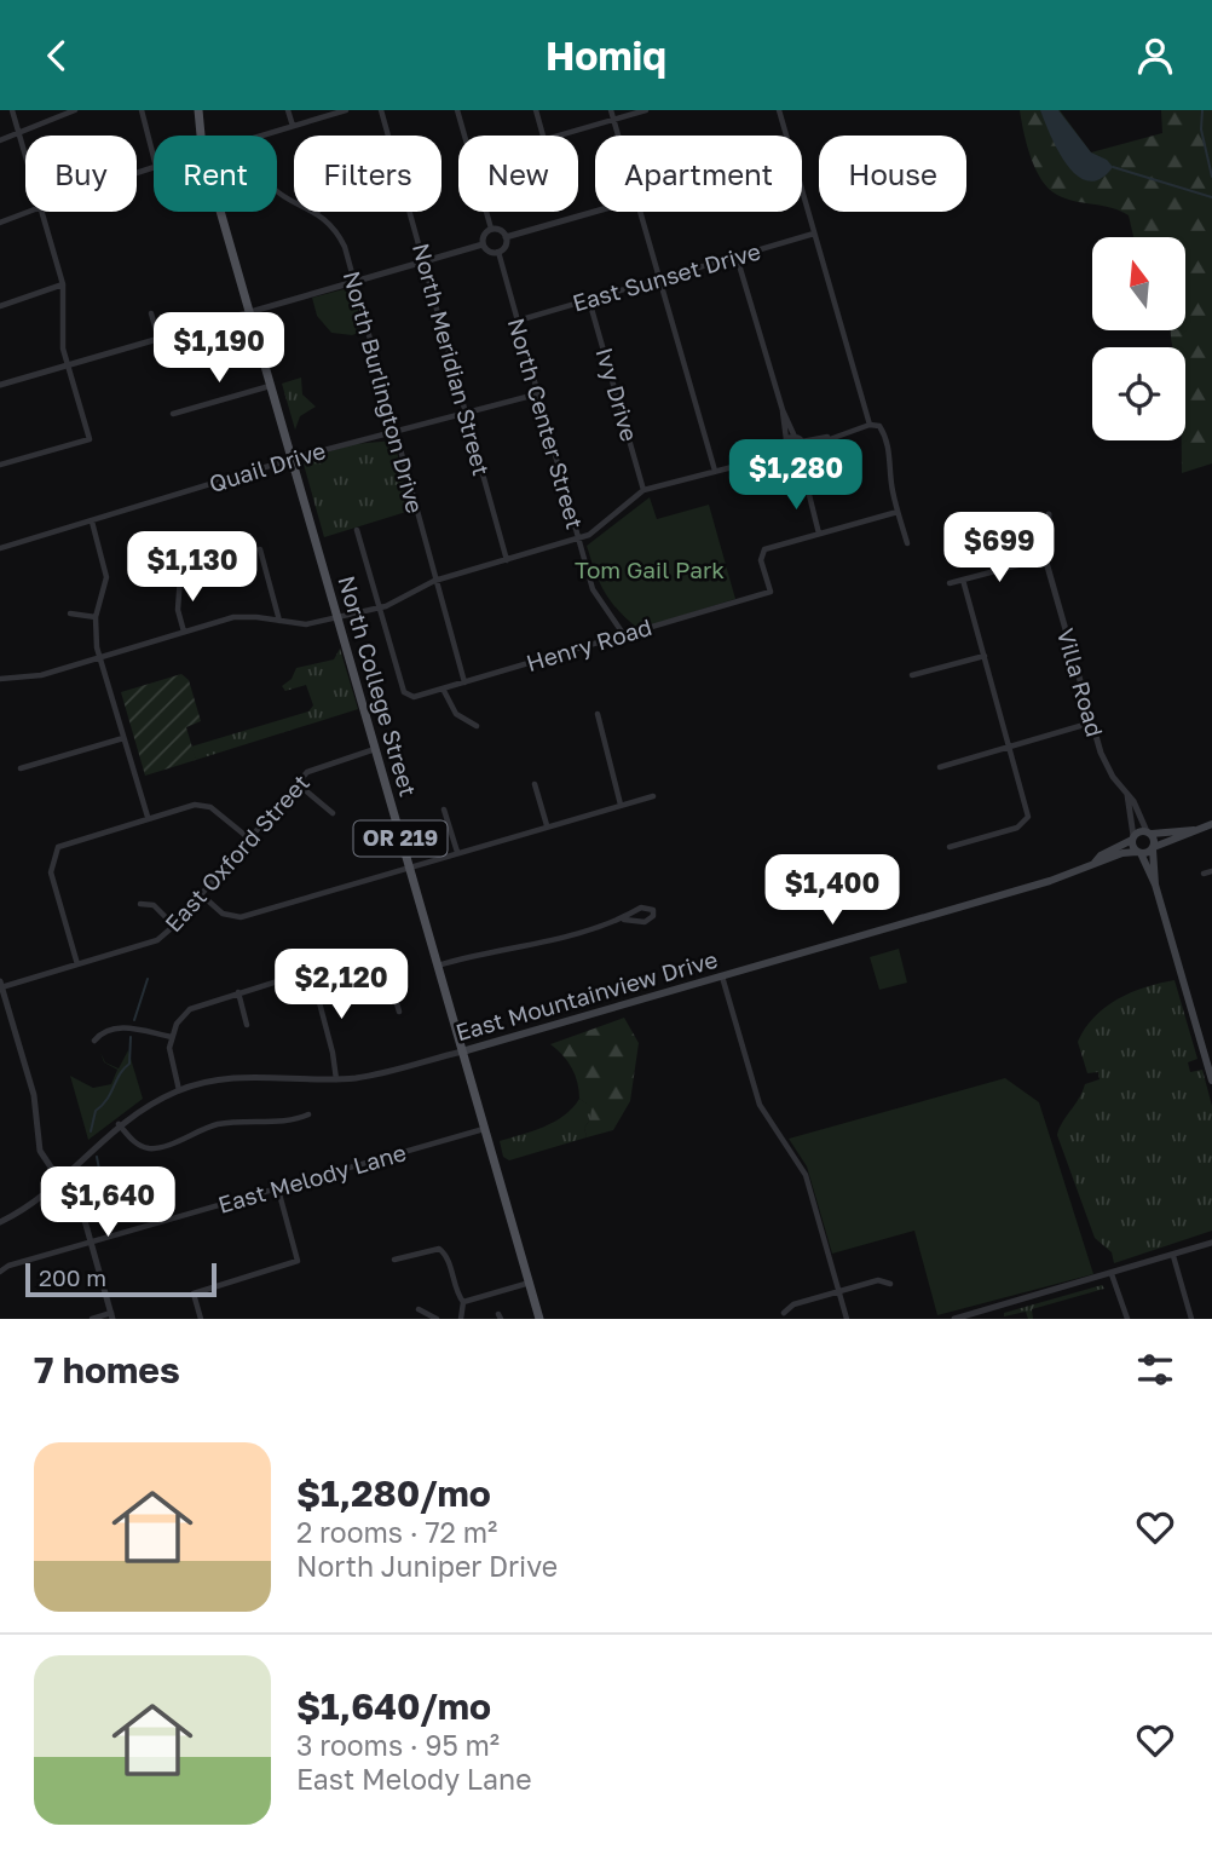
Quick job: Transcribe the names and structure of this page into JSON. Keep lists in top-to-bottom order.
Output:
{
  "streets": {
    "main road": ["North College Street", "OR 219", "East Mountainview Drive"],
    "street": [
      "East Sunset Drive",
      "North Meridian Street",
      "North Burlington Drive",
      "Ivy Drive",
      "North Center Street",
      "Quail Drive",
      "Henry Road",
      "Villa Road",
      "East Oxford Street",
      "East Melody Lane"
    ]
  },
  "crossings": [
    ["East Sunset Drive", "Ivy Drive"],
    ["East Sunset Drive", "North Center Street"],
    ["North Meridian Street", "Quail Drive"],
    ["North Burlington Drive", "Quail Drive"],
    ["North Burlington Drive", "Henry Road"],
    ["North Center Street", "Quail Drive"],
    ["North Center Street", "Henry Road"],
    ["Quail Drive", "North College Street"],
    ["Villa Road", "East Mountainview Drive"],
    ["North College Street", "East Oxford Street"],
    ["North College Street", "East Mountainview Drive"],
    ["North College Street", "East Melody Lane"]
  ],
  "parks": ["Tom Gail Park"],
  "scale_bar": "200 m",
  "north": "top",
  "page": {
    "header": "Homiq",
    "chip": [
      "Buy",
      "Rent",
      "Filters",
      "New",
      "Apartment",
      "House"
    ],
    "price": [
      "$1,190",
      "$1,280",
      "$699",
      "$1,130",
      "$1,400",
      "$2,120",
      "$1,640"
    ],
    "scale": "200 m",
    "heading": "7 homes",
    "list": [
      {
        "name": "$1,280/mo",
        "note": "2 rooms · 72 m² · North Juniper Drive"
      },
      {
        "name": "$1,640/mo",
        "note": "3 rooms · 95 m² · East Melody Lane"
      }
    ]
  }
}
